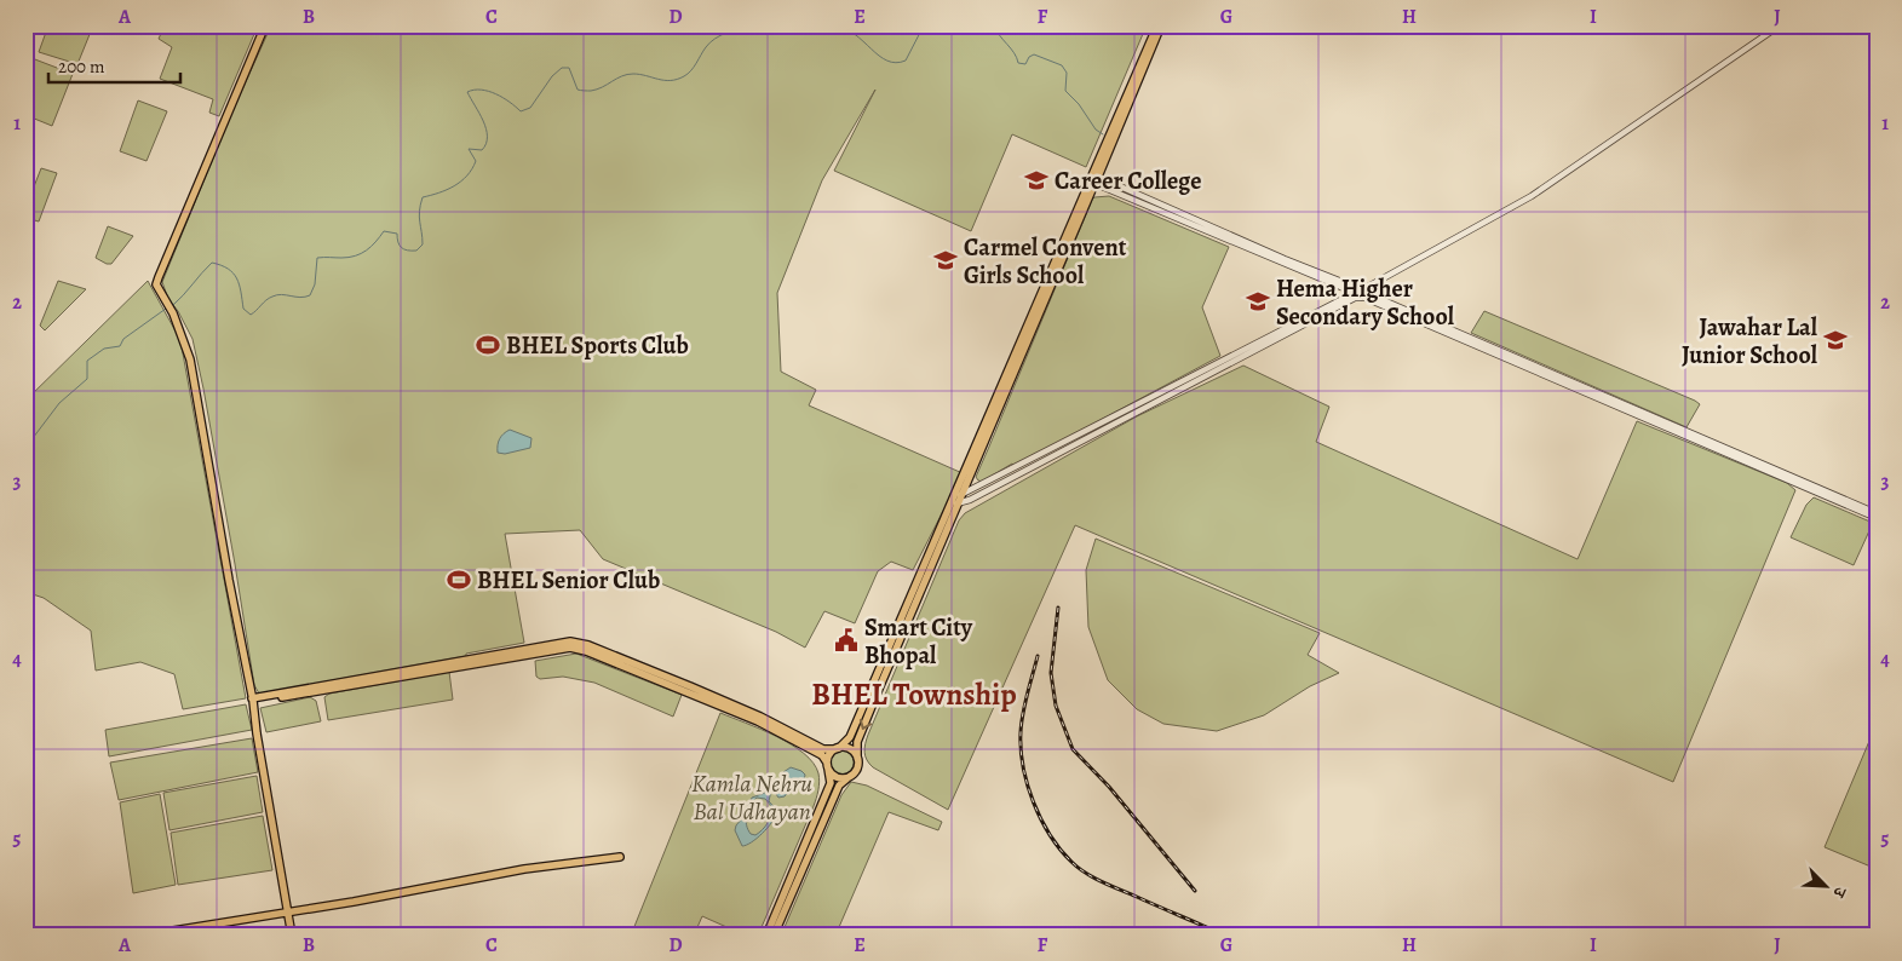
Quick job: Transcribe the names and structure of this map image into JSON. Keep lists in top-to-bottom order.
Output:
{
  "districts": ["BHEL Township"],
  "parks": ["Kamla Nehru Bal Udhayan"],
  "places": {
    "school or university": [
      "Career College",
      "Carmel Convent Girls School",
      "Hema Higher Secondary School",
      "Jawahar Lal Junior School"
    ],
    "sports": ["BHEL Sports Club", "BHEL Senior Club"],
    "public building": ["Smart City Bhopal"]
  },
  "scale_bar": "200 m",
  "north": "bottom right",
  "grid": {
    "columns": [
      "A",
      "B",
      "C",
      "D",
      "E",
      "F",
      "G",
      "H",
      "I",
      "J"
    ],
    "rows": [
      "1",
      "2",
      "3",
      "4",
      "5"
    ]
  }
}
